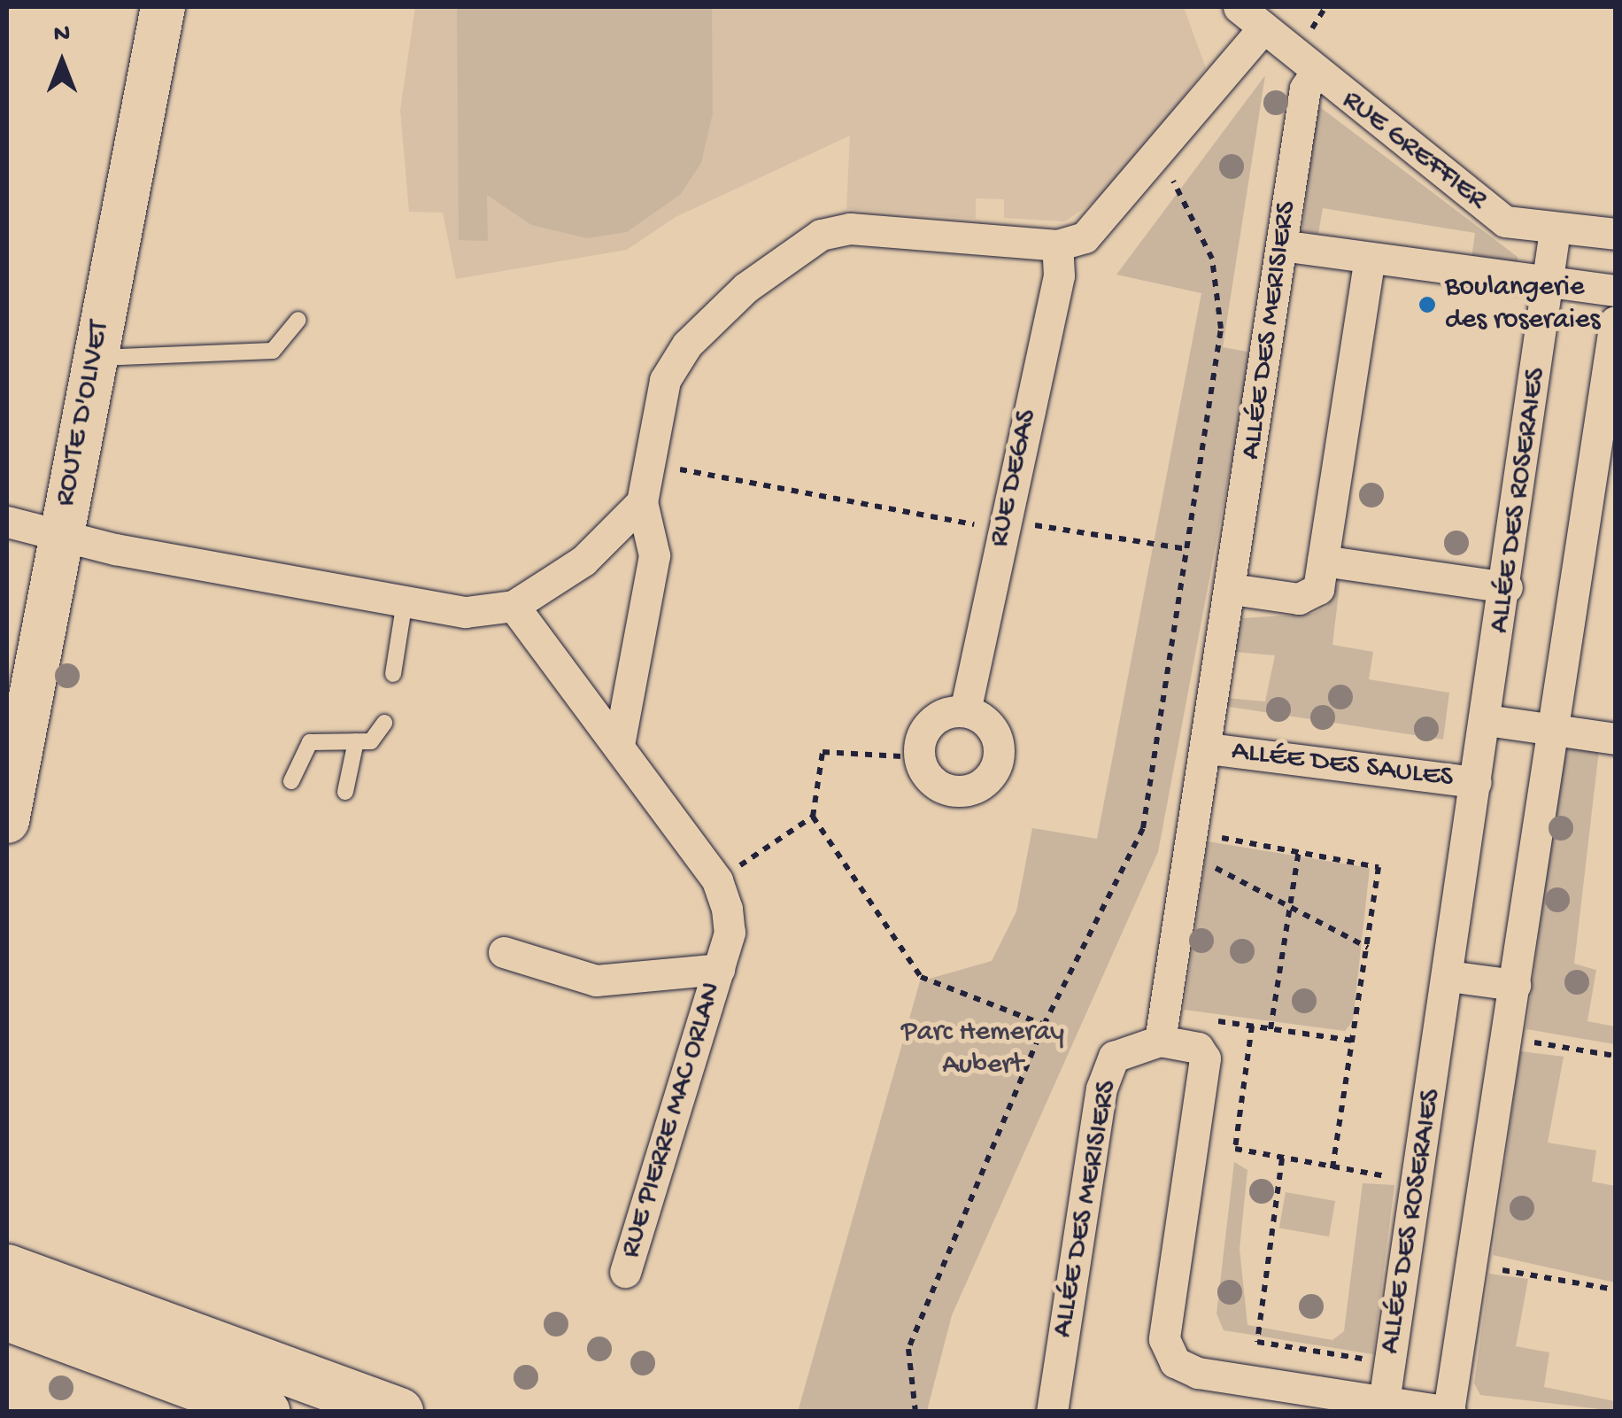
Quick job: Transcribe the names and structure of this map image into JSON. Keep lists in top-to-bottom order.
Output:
{
  "streets": {
    "main road": ["ROUTE D'OLIVET"],
    "street": [
      "RUE GREFFIER",
      "ALLÉE DES MERISIERS",
      "RUE DEGAS",
      "ALLÉE DES ROSERAIES",
      "ALLÉE DES SAULES",
      "RUE PIERRE MAC ORLAN"
    ]
  },
  "crossings": [
    ["RUE GREFFIER", "ALLÉE DES MERISIERS"],
    ["RUE GREFFIER", "ALLÉE DES ROSERAIES"],
    ["ALLÉE DES MERISIERS", "ALLÉE DES SAULES"],
    ["ALLÉE DES ROSERAIES", "ALLÉE DES SAULES"]
  ],
  "parks": ["Parc Hemeray Aubert"],
  "places": ["Boulangerie des roseraies"],
  "north": "top"
}
